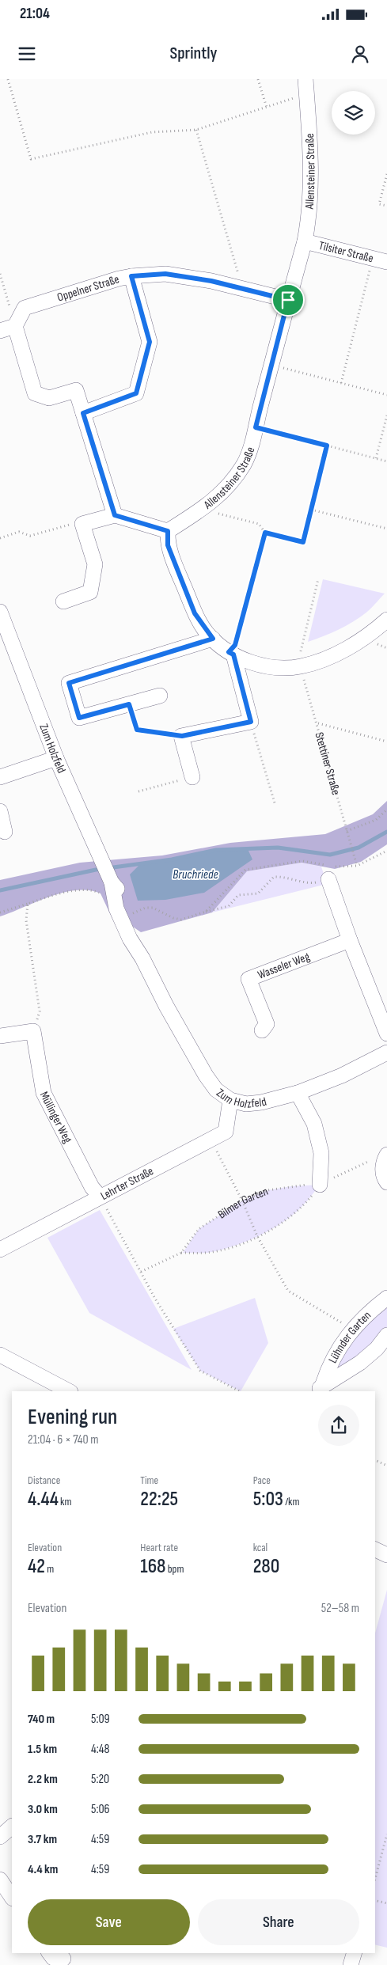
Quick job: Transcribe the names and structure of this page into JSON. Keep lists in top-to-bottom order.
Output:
{
  "streets": {
    "street": [
      "Allensteiner Straße",
      "Tilsiter Straße",
      "Oppelner Straße",
      "Zum Holzfeld",
      "Wasseler Weg",
      "Müllinger Weg",
      "Lehrter Straße",
      "Lühnder Garten"
    ],
    "path": ["Stettiner Straße", "Bilmer Garten"]
  },
  "crossings": [
    ["Allensteiner Straße", "Tilsiter Straße"],
    ["Allensteiner Straße", "Oppelner Straße"],
    ["Zum Holzfeld", "Lehrter Straße"],
    ["Müllinger Weg", "Lehrter Straße"]
  ],
  "water": ["Bruchriede"],
  "page": {
    "status": "21:04",
    "header": "Sprintly",
    "heading": ["Evening run", "21:04 · 6 × 740 m"],
    "stats": [
      ["Distance", "4.44 km"],
      ["Time", "22:25"],
      ["Pace", "5:03 /km"],
      ["Elevation", "42 m"],
      ["Heart rate", "168 bpm"],
      ["kcal", "280"]
    ],
    "chart": ["Elevation", "52–58 m"],
    "list": [
      {
        "name": "740 m",
        "note": "5:09"
      },
      {
        "name": "1.5 km",
        "note": "4:48"
      },
      {
        "name": "2.2 km",
        "note": "5:20"
      },
      {
        "name": "3.0 km",
        "note": "5:06"
      },
      {
        "name": "3.7 km",
        "note": "4:59"
      },
      {
        "name": "4.4 km",
        "note": "4:59"
      }
    ],
    "buttons": ["Save", "Share"]
  }
}
